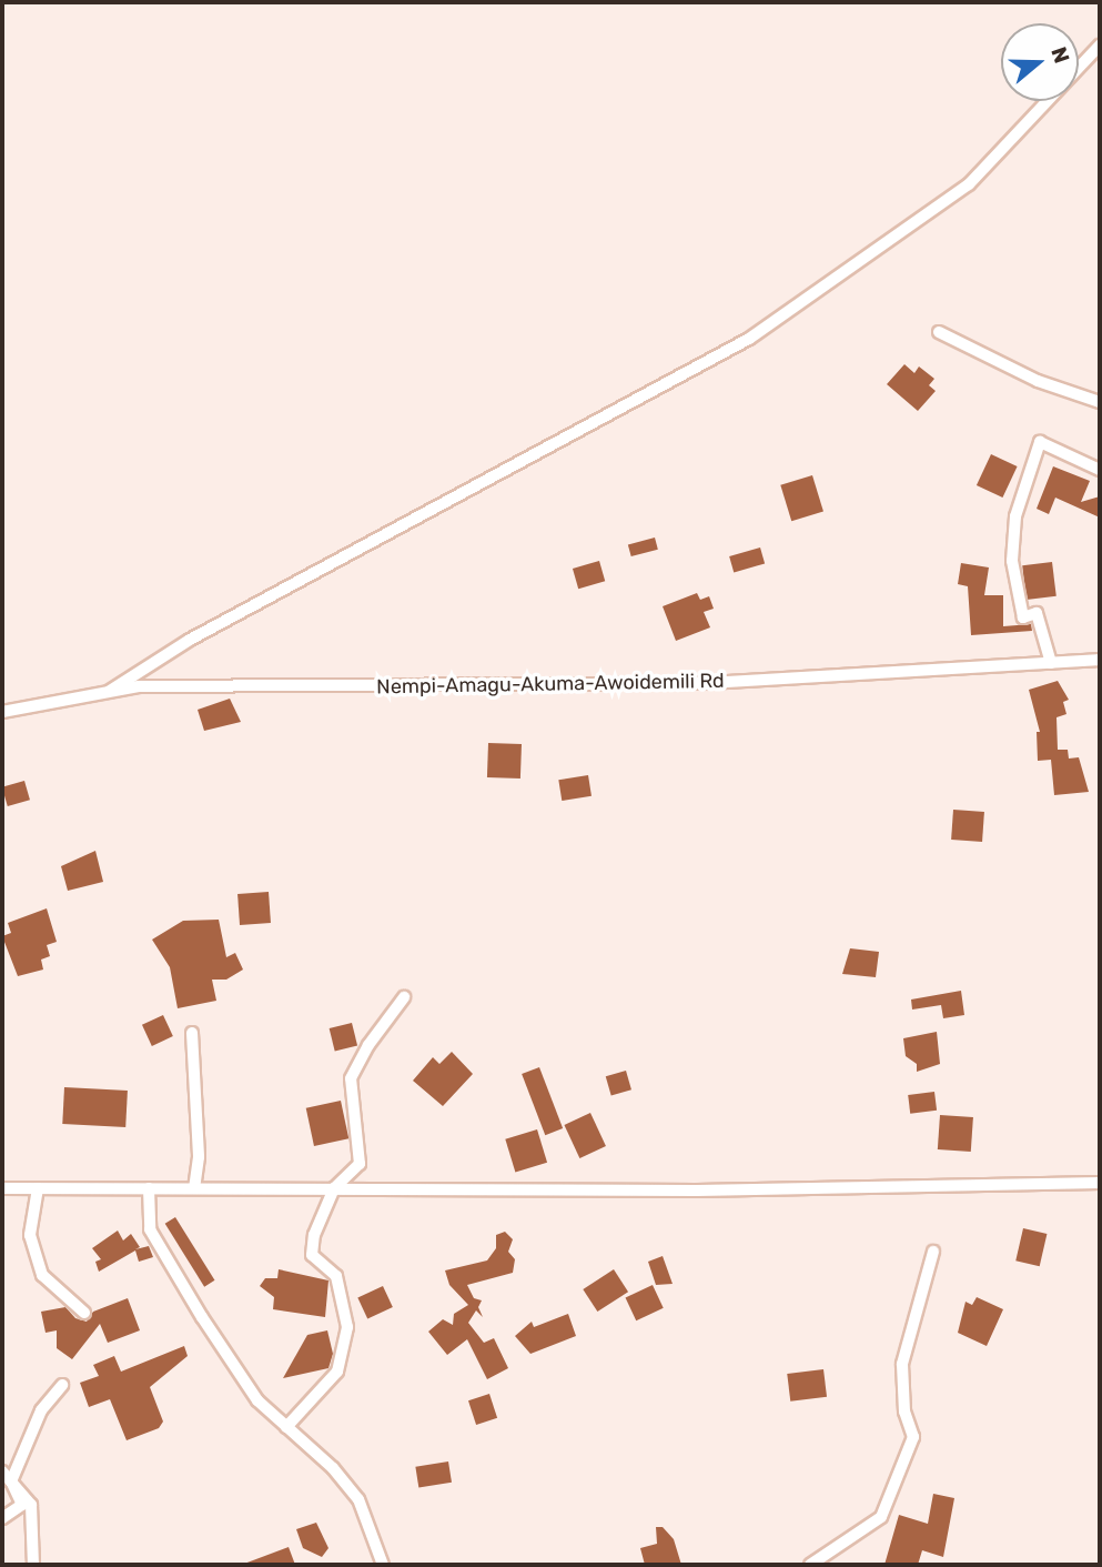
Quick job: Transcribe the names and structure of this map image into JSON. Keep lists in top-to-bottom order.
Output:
{
  "streets": {
    "street": ["Nempi-Amagu-Akuma-Awoidemili Rd"]
  },
  "north": "right"
}
